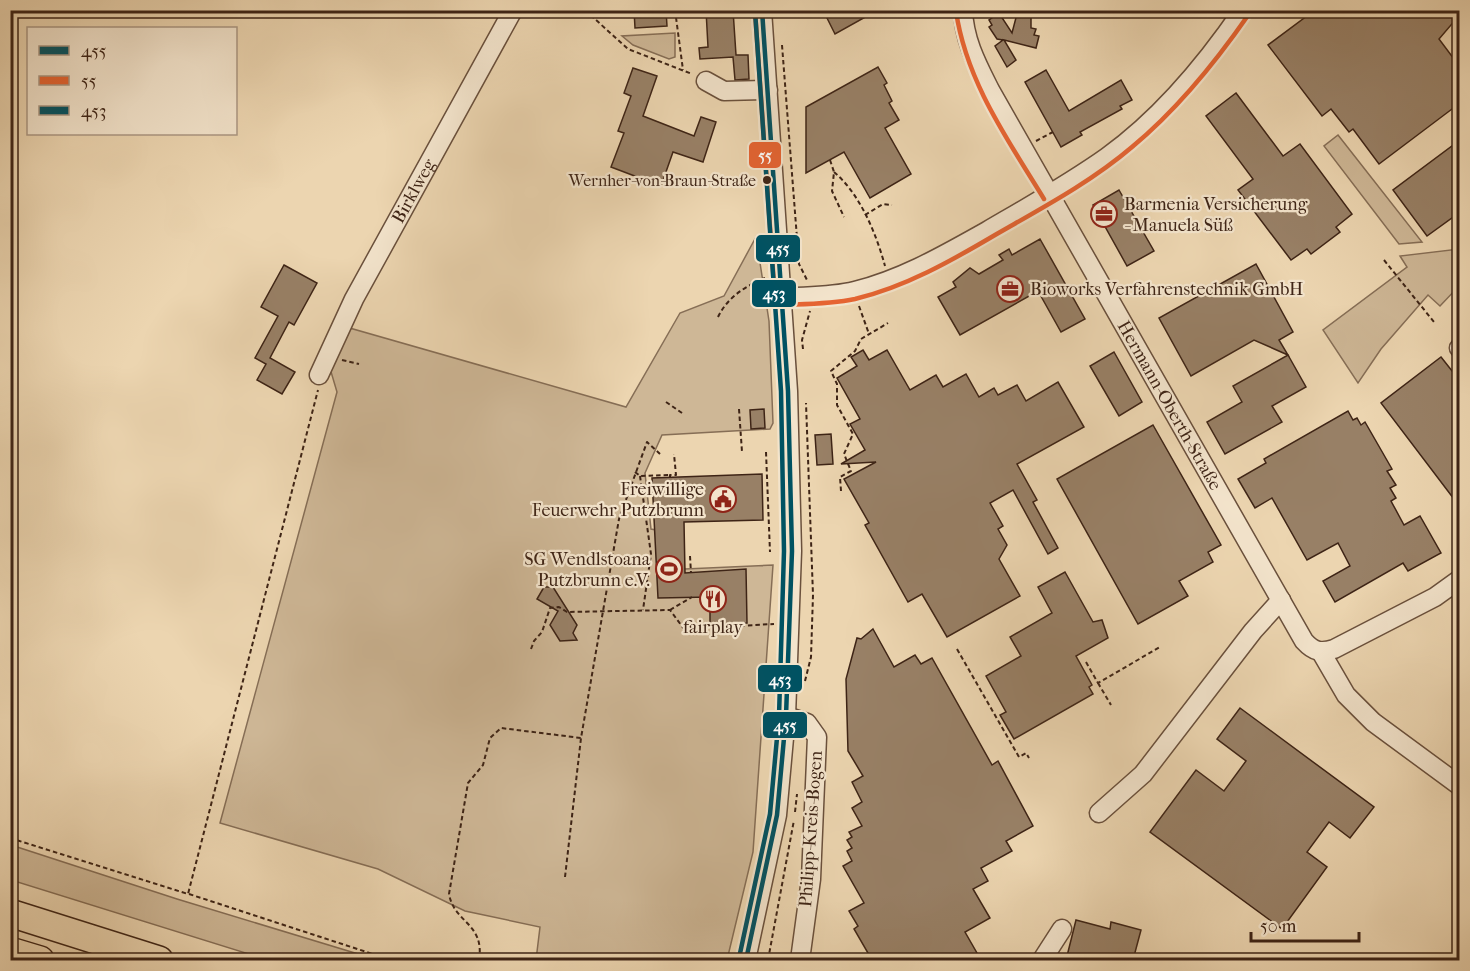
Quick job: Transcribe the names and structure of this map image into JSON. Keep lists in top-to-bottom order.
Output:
{
  "streets": {
    "street": ["Birklweg", "Hermann-Oberth-Straße", "Philipp-Kreis-Bogen"]
  },
  "places": {
    "other": ["Wernher-von-Braun-Straße"],
    "office": ["Barmenia Versicherung - Manuela Süß", "Bioworks Verfahrenstechnik GmbH"],
    "public building": ["Freiwillige Feuerwehr Putzbrunn"],
    "sports": ["SG Wendlstoana Putzbrunn e.V."],
    "restaurant": ["fairplay"]
  },
  "lines": ["transit line 455", "transit line 55", "transit line 453"],
  "legend": ["455", "55", "453"],
  "scale_bar": "50 m"
}
